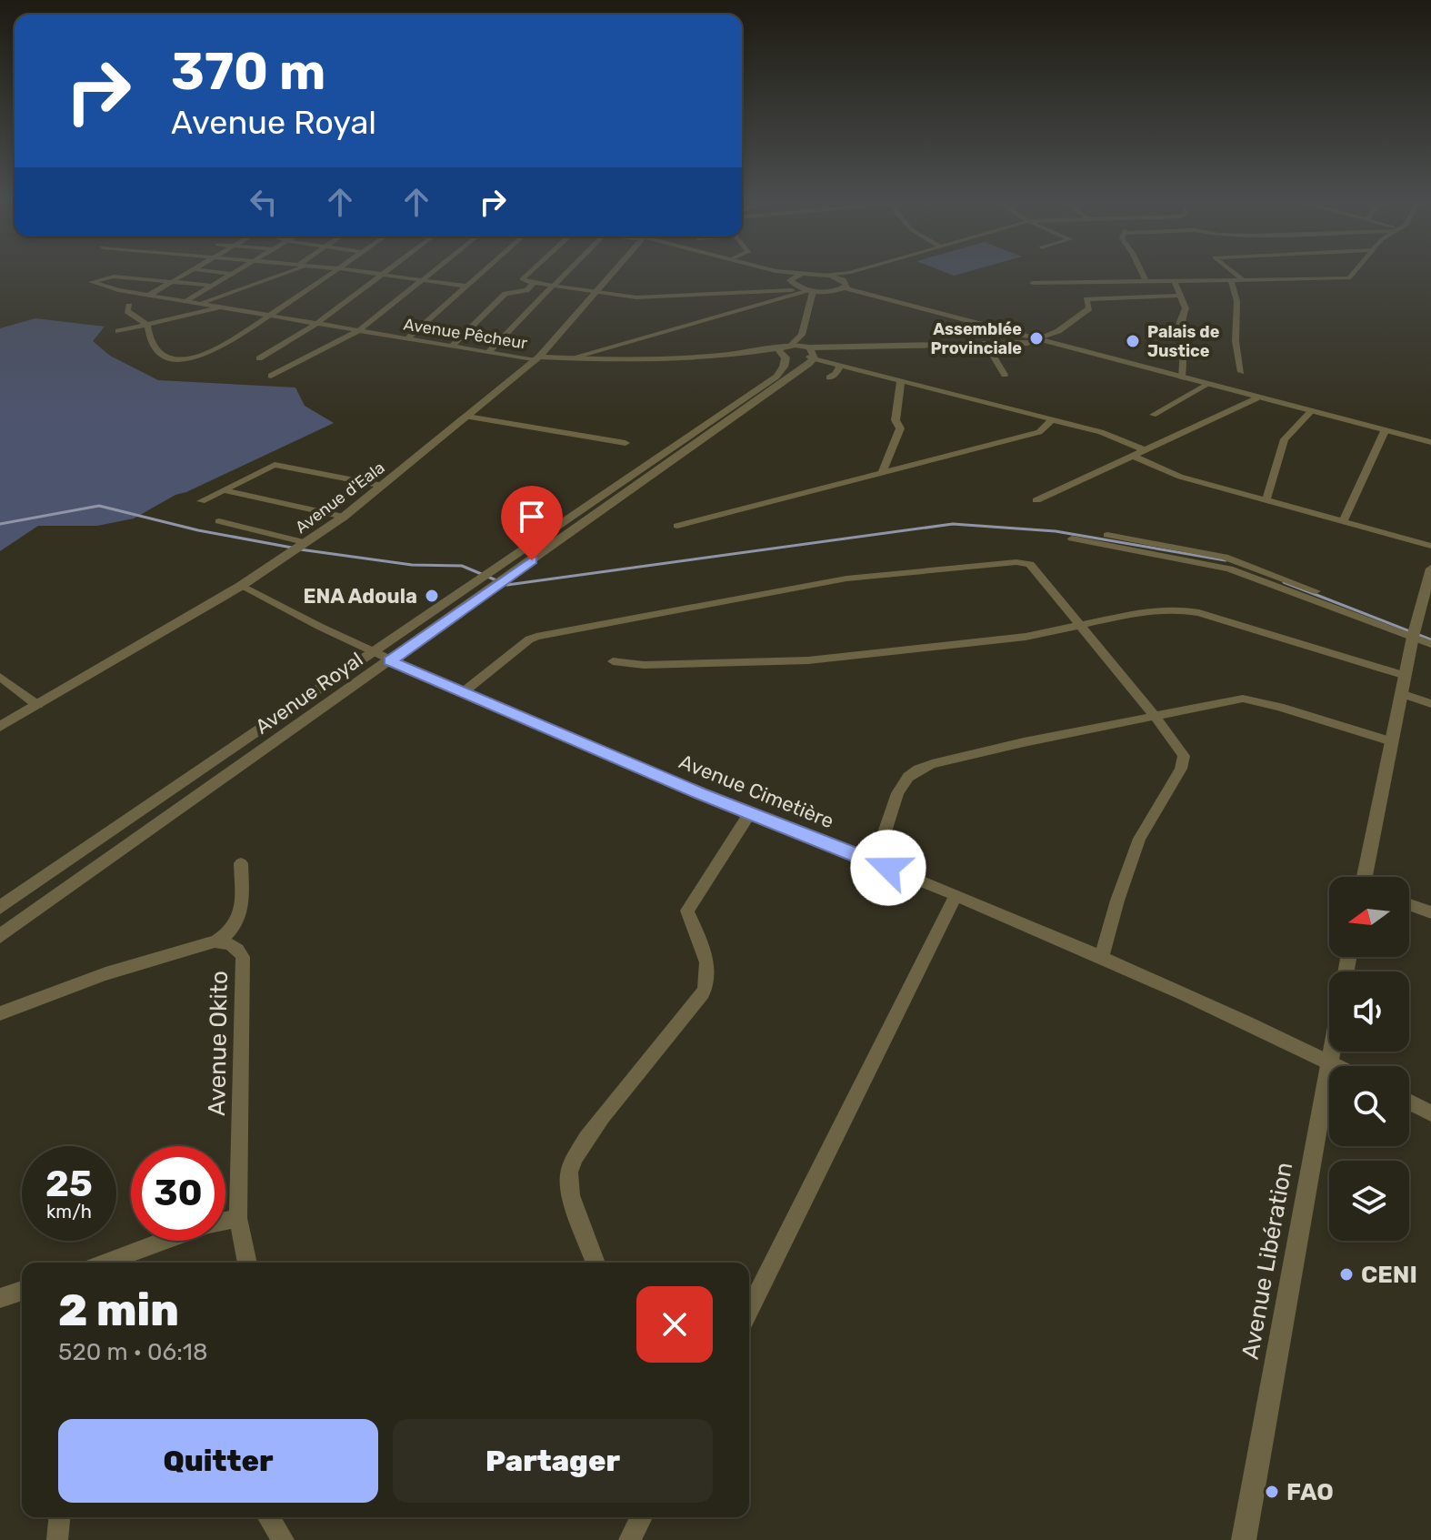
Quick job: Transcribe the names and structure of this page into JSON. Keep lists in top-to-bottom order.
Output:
{
  "streets": {
    "street": [
      "Avenue Pêcheur",
      "Avenue d'Eala",
      "Avenue Royal",
      "Avenue Cimetière",
      "Avenue Okito",
      "Avenue Libération"
    ]
  },
  "crossings": [
    ["Avenue Pêcheur", "Avenue d'Eala"],
    ["Avenue d'Eala", "Avenue Cimetière"],
    ["Avenue Royal", "Avenue Cimetière"],
    ["Avenue Cimetière", "Avenue Libération"]
  ],
  "places": [
    "Assemblée Provinciale",
    "Palais de Justice",
    "ENA Adoula",
    "CENI",
    "FAO"
  ],
  "north": "left",
  "page": {
    "turn": ["370 m", "Avenue Royal"],
    "speed": "25 km/h",
    "limit": "30",
    "heading": ["2 min", "520 m · 06:18"],
    "buttons": ["Quitter", "Partager"]
  }
}
